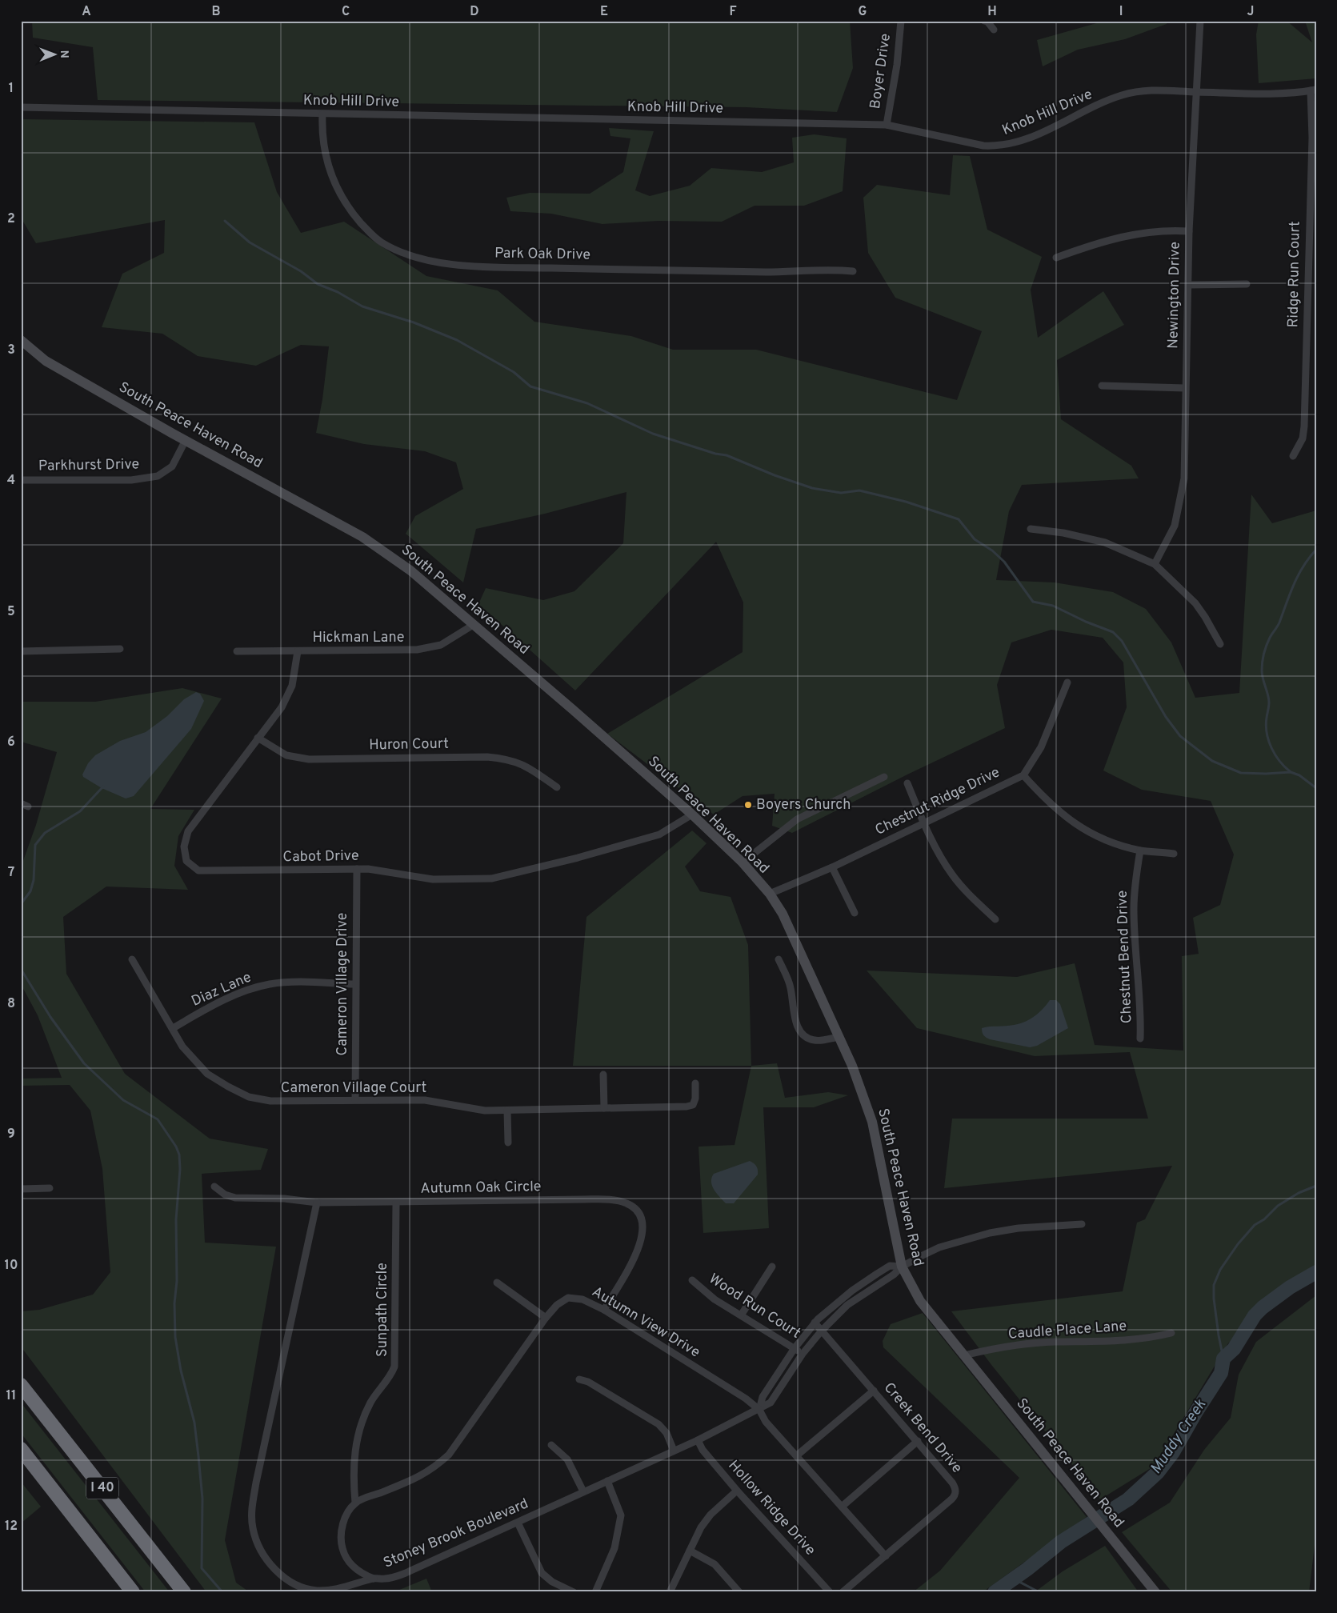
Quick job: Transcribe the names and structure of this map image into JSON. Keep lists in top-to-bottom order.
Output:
{
  "streets": {
    "highway": ["I 40"],
    "main road": ["South Peace Haven Road"],
    "street": [
      "Boyer Drive",
      "Knob Hill Drive",
      "Park Oak Drive",
      "Ridge Run Court",
      "Newington Drive",
      "Parkhurst Drive",
      "Hickman Lane",
      "Huron Court",
      "Chestnut Ridge Drive",
      "Cabot Drive",
      "Chestnut Bend Drive",
      "Cameron Village Drive",
      "Diaz Lane",
      "Cameron Village Court",
      "Autumn Oak Circle",
      "Wood Run Court",
      "Sunpath Circle",
      "Autumn View Drive",
      "Caudle Place Lane",
      "Creek Bend Drive",
      "Hollow Ridge Drive",
      "Stoney Brook Boulevard"
    ]
  },
  "crossings": [
    ["Boyer Drive", "Knob Hill Drive"],
    ["Knob Hill Drive", "Park Oak Drive"],
    ["Knob Hill Drive", "Ridge Run Court"],
    ["Knob Hill Drive", "Newington Drive"],
    ["South Peace Haven Road", "Parkhurst Drive"],
    ["South Peace Haven Road", "Hickman Lane"],
    ["South Peace Haven Road", "Chestnut Ridge Drive"],
    ["South Peace Haven Road", "Cabot Drive"],
    ["South Peace Haven Road", "Caudle Place Lane"],
    ["South Peace Haven Road", "Stoney Brook Boulevard"],
    ["Hickman Lane", "Cabot Drive"],
    ["Huron Court", "Cabot Drive"],
    ["Cabot Drive", "Cameron Village Drive"],
    ["Cameron Village Drive", "Diaz Lane"],
    ["Cameron Village Drive", "Cameron Village Court"],
    ["Diaz Lane", "Cameron Village Court"],
    ["Autumn Oak Circle", "Sunpath Circle"],
    ["Autumn Oak Circle", "Autumn View Drive"],
    ["Autumn Oak Circle", "Stoney Brook Boulevard"],
    ["Wood Run Court", "Stoney Brook Boulevard"],
    ["Sunpath Circle", "Autumn View Drive"],
    ["Autumn View Drive", "Creek Bend Drive"],
    ["Autumn View Drive", "Stoney Brook Boulevard"],
    ["Creek Bend Drive", "Stoney Brook Boulevard"],
    ["Hollow Ridge Drive", "Stoney Brook Boulevard"]
  ],
  "water": ["Muddy Creek"],
  "places": ["Boyers Church"],
  "north": "right",
  "grid": {
    "columns": [
      "A",
      "B",
      "C",
      "D",
      "E",
      "F",
      "G",
      "H",
      "I",
      "J"
    ],
    "rows": [
      "1",
      "2",
      "3",
      "4",
      "5",
      "6",
      "7",
      "8",
      "9",
      "10",
      "11",
      "12"
    ]
  }
}
